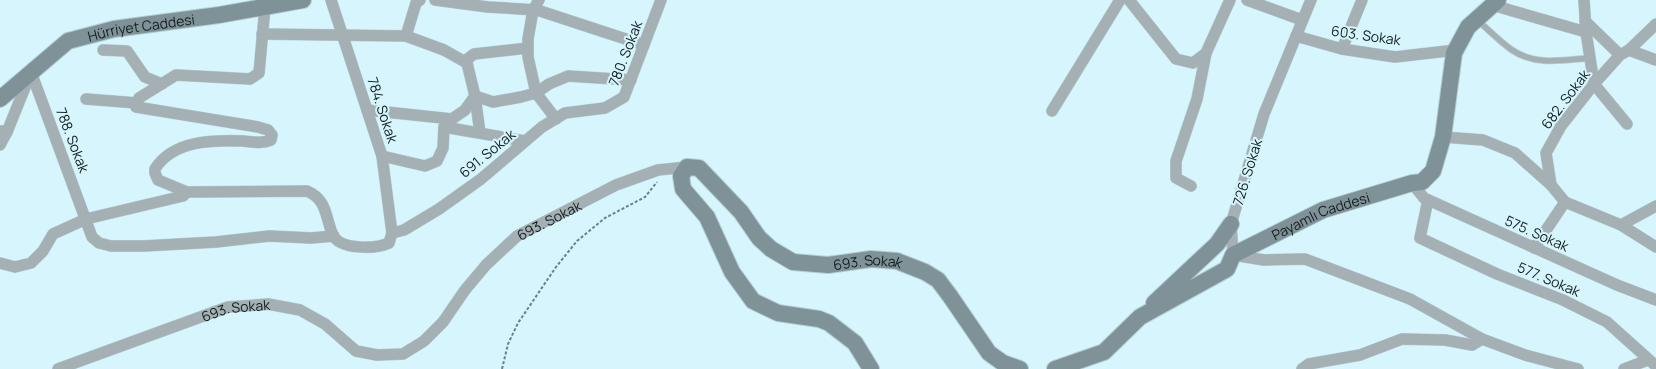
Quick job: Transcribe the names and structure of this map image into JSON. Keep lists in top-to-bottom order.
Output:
{
  "streets": {
    "street": [
      "Hürriyet Caddesi",
      "603. Sokak",
      "780. Sokak",
      "682. Sokak",
      "784. Sokak",
      "788. Sokak",
      "691. Sokak",
      "726. Sokak",
      "Payamlı Caddesi",
      "693. Sokak",
      "575. Sokak",
      "577. Sokak"
    ]
  },
  "crossings": [
    ["Hürriyet Caddesi", "788. Sokak"],
    ["603. Sokak", "726. Sokak"],
    ["603. Sokak", "Payamlı Caddesi"],
    ["780. Sokak", "691. Sokak"],
    ["784. Sokak", "691. Sokak"],
    ["Payamlı Caddesi", "575. Sokak"],
    ["575. Sokak", "577. Sokak"]
  ]
}
